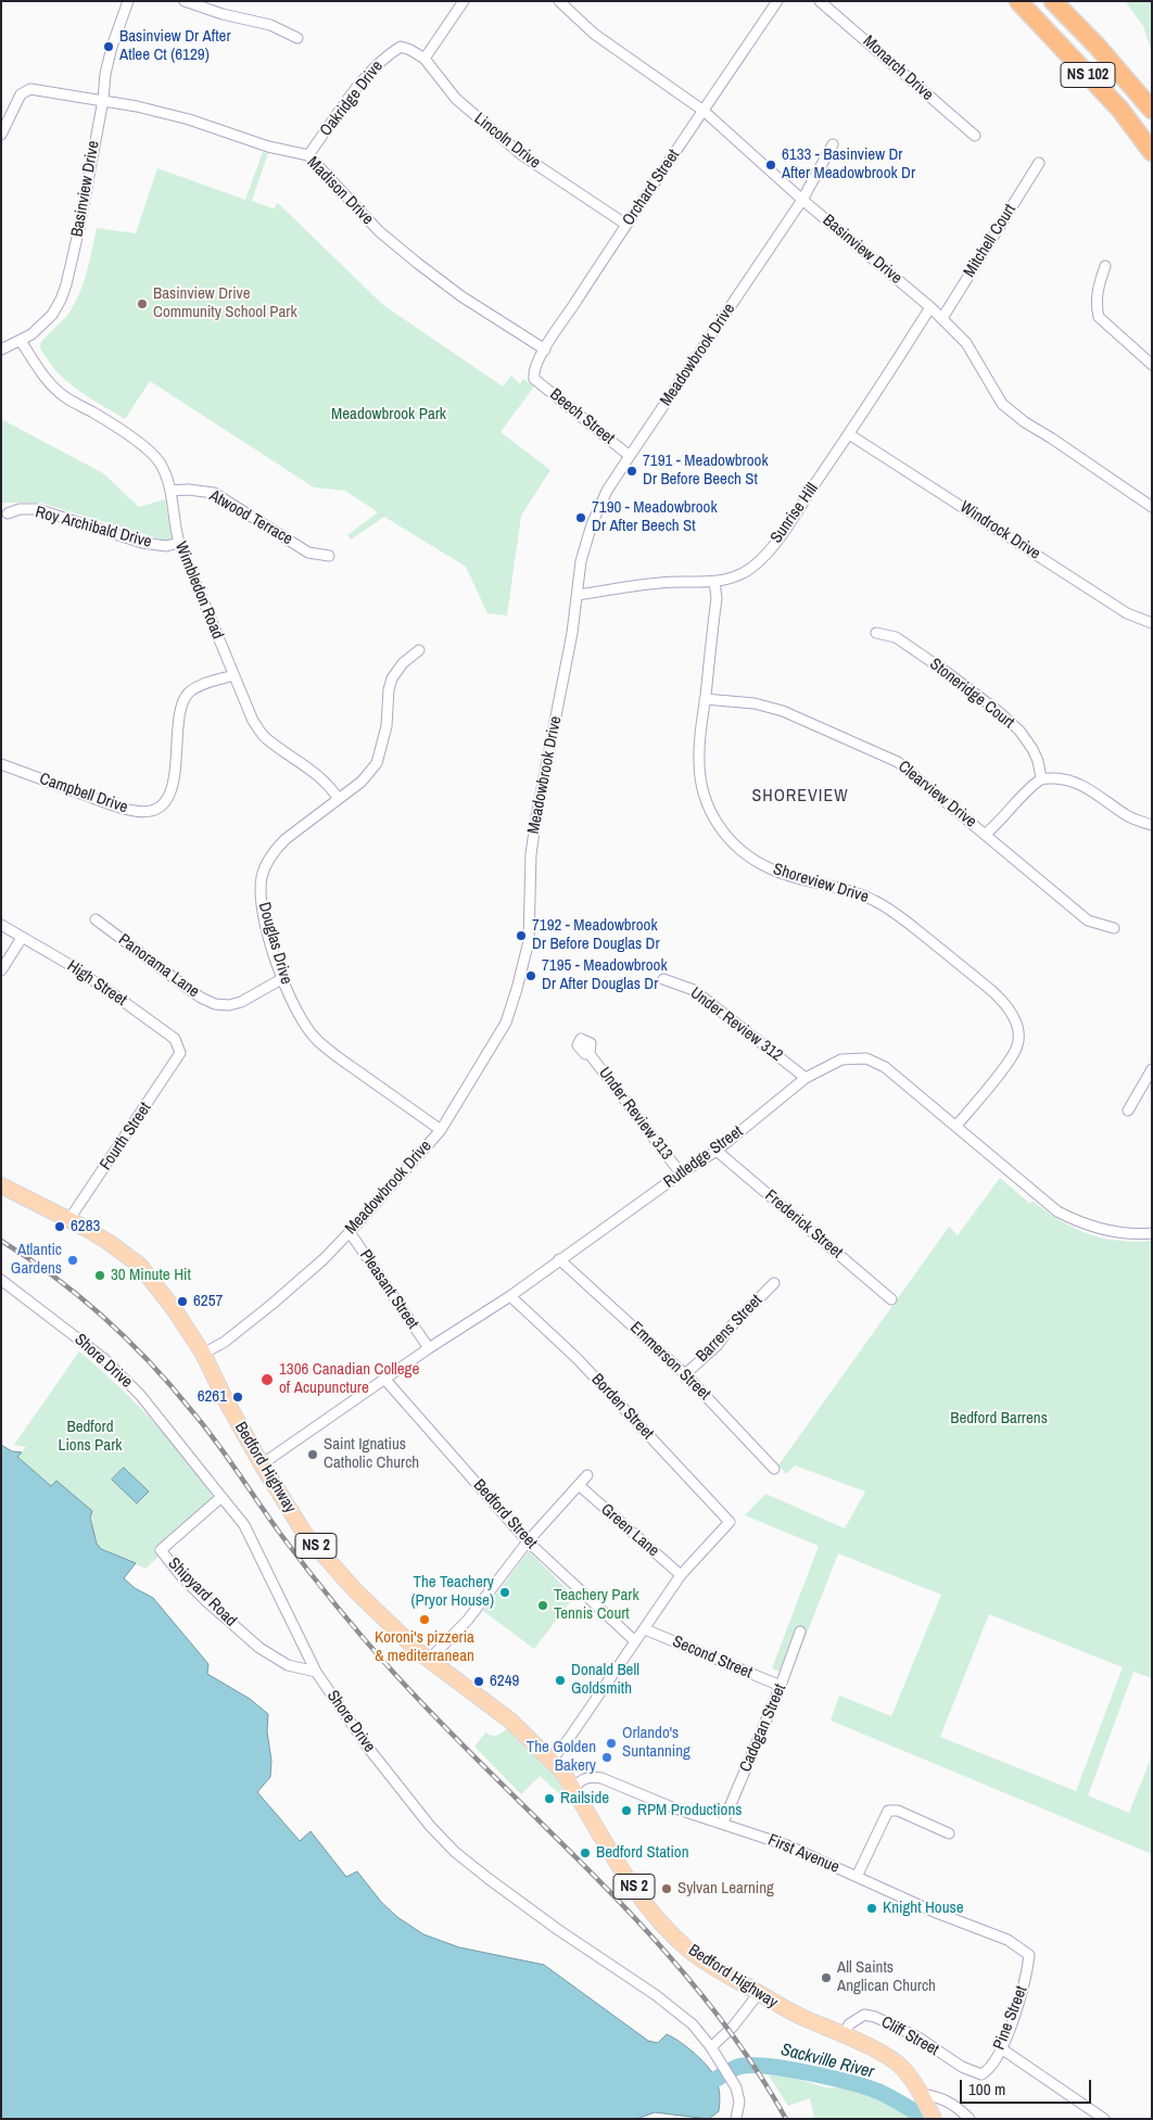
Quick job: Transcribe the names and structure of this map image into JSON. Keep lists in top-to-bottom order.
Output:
{
  "streets": {
    "highway": ["NS 102"],
    "main road": ["Bedford Highway", "NS 2"],
    "street": [
      "Monarch Drive",
      "Oakridge Drive",
      "Lincoln Drive",
      "Orchard Street",
      "Basinview Drive",
      "Madison Drive",
      "Mitchell Court",
      "Meadowbrook Drive",
      "Beech Street",
      "Sunrise Hill",
      "Atwood Terrace",
      "Roy Archibald Drive",
      "Windrock Drive",
      "Wimbledon Road",
      "Stoneridge Court",
      "Campbell Drive",
      "Clearview Drive",
      "Shoreview Drive",
      "Douglas Drive",
      "Panorama Lane",
      "High Street",
      "Under Review 312",
      "Under Review 313",
      "Fourth Street",
      "Rutledge Street",
      "Frederick Street",
      "Pleasant Street",
      "Barrens Street",
      "Shore Drive",
      "Emmerson Street",
      "Borden Street",
      "Bedford Street",
      "Green Lane",
      "Shipyard Road",
      "Second Street",
      "Cadogan Street",
      "First Avenue",
      "Pine Street",
      "Cliff Street"
    ]
  },
  "crossings": [
    ["Oakridge Drive", "Lincoln Drive"],
    ["Oakridge Drive", "Madison Drive"],
    ["Lincoln Drive", "Orchard Street"],
    ["Orchard Street", "Basinview Drive"],
    ["Orchard Street", "Madison Drive"],
    ["Orchard Street", "Beech Street"],
    ["Basinview Drive", "Madison Drive"],
    ["Basinview Drive", "Mitchell Court"],
    ["Basinview Drive", "Meadowbrook Drive"],
    ["Basinview Drive", "Sunrise Hill"],
    ["Basinview Drive", "Wimbledon Road"],
    ["Meadowbrook Drive", "Beech Street"],
    ["Meadowbrook Drive", "Sunrise Hill"],
    ["Meadowbrook Drive", "Douglas Drive"],
    ["Meadowbrook Drive", "Pleasant Street"],
    ["Meadowbrook Drive", "Bedford Highway"],
    ["Sunrise Hill", "Windrock Drive"],
    ["Sunrise Hill", "Shoreview Drive"],
    ["Atwood Terrace", "Wimbledon Road"],
    ["Roy Archibald Drive", "Wimbledon Road"],
    ["Wimbledon Road", "Campbell Drive"],
    ["Wimbledon Road", "Douglas Drive"],
    ["Clearview Drive", "Shoreview Drive"],
    ["Shoreview Drive", "Rutledge Street"],
    ["Douglas Drive", "Panorama Lane"],
    ["High Street", "Fourth Street"],
    ["Under Review 312", "Rutledge Street"],
    ["Under Review 313", "Rutledge Street"],
    ["Fourth Street", "Bedford Highway"],
    ["Rutledge Street", "Frederick Street"],
    ["Rutledge Street", "Pleasant Street"],
    ["Rutledge Street", "Emmerson Street"],
    ["Rutledge Street", "Borden Street"],
    ["Rutledge Street", "Bedford Highway"],
    ["Rutledge Street", "Bedford Street"],
    ["Barrens Street", "Emmerson Street"],
    ["Shore Drive", "Shipyard Road"],
    ["Borden Street", "Green Lane"],
    ["Bedford Highway", "First Avenue"],
    ["Bedford Highway", "Cliff Street"],
    ["Second Street", "Cadogan Street"],
    ["Cadogan Street", "First Avenue"],
    ["First Avenue", "Pine Street"],
    ["Pine Street", "Cliff Street"]
  ],
  "districts": ["SHOREVIEW"],
  "water": ["Sackville River"],
  "parks": ["Meadowbrook Park", "Bedford Barrens", "Bedford Lions Park"],
  "places": [
    "Basinview Dr After Atlee Ct (6129)",
    "6133 - Basinview Dr After Meadowbrook Dr",
    "Basinview Drive Community School Park",
    "7191 - Meadowbrook Dr Before Beech St",
    "7190 - Meadowbrook Dr After Beech St",
    "7192 - Meadowbrook Dr Before Douglas Dr",
    "7195 - Meadowbrook Dr After Douglas Dr",
    "6283",
    "Atlantic Gardens",
    "30 Minute Hit",
    "6257",
    "1306 Canadian College of Acupuncture",
    "6261",
    "Saint Ignatius Catholic Church",
    "The Teachery (Pryor House)",
    "Teachery Park Tennis Court",
    "Koroni's pizzeria & mediterranean",
    "Donald Bell Goldsmith",
    "6249",
    "Orlando's Suntanning",
    "The Golden Bakery",
    "Railside",
    "RPM Productions",
    "Bedford Station",
    "Sylvan Learning",
    "Knight House",
    "All Saints Anglican Church"
  ],
  "scale_bar": "100 m"
}
